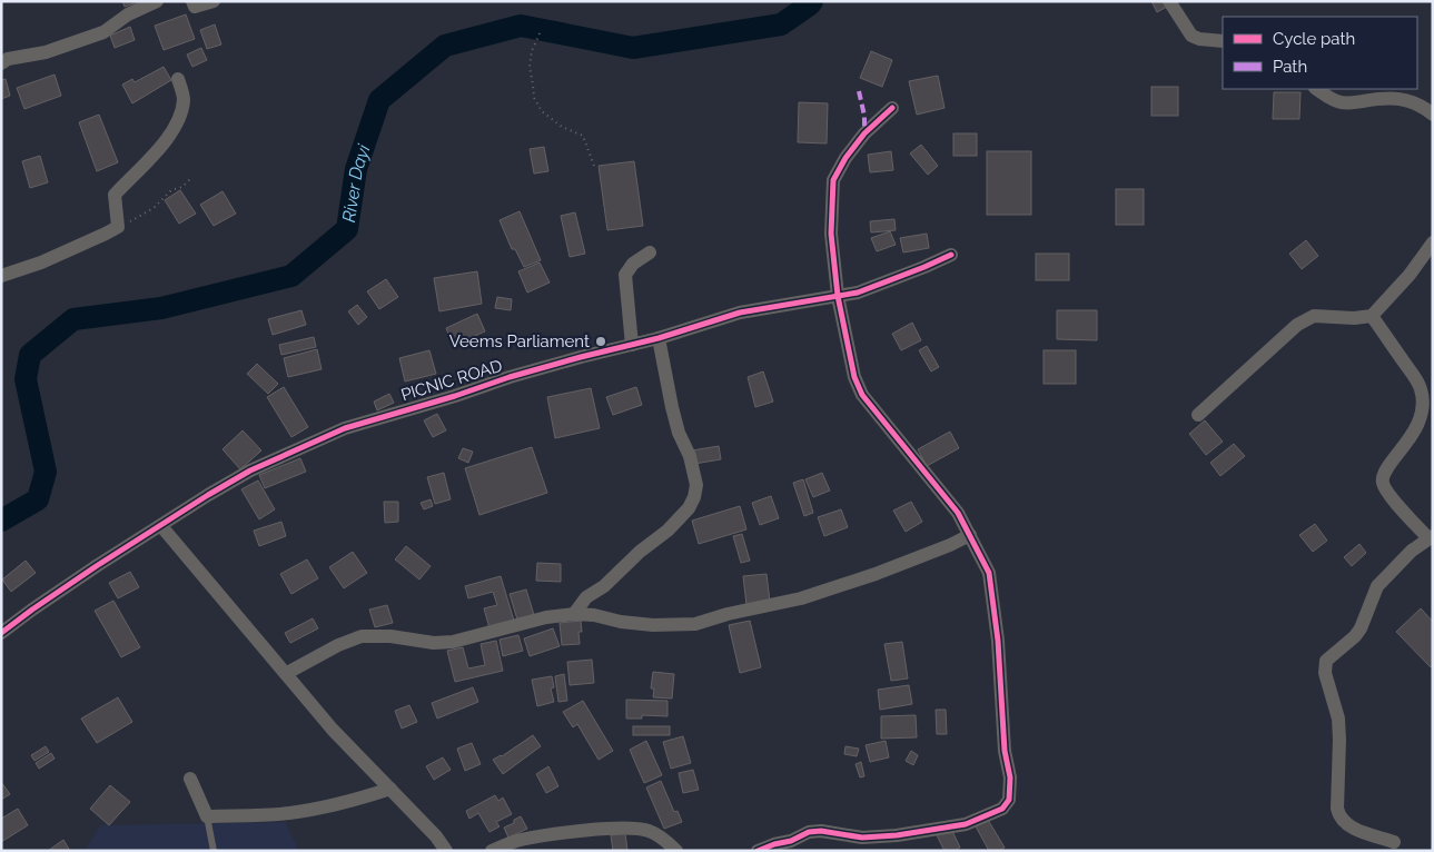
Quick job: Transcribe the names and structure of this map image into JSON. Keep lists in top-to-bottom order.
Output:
{
  "streets": {
    "street": ["PICNIC ROAD"]
  },
  "water": ["River Dayi"],
  "places": ["Veems Parliament"],
  "legend": ["Cycle path", "Path"]
}
